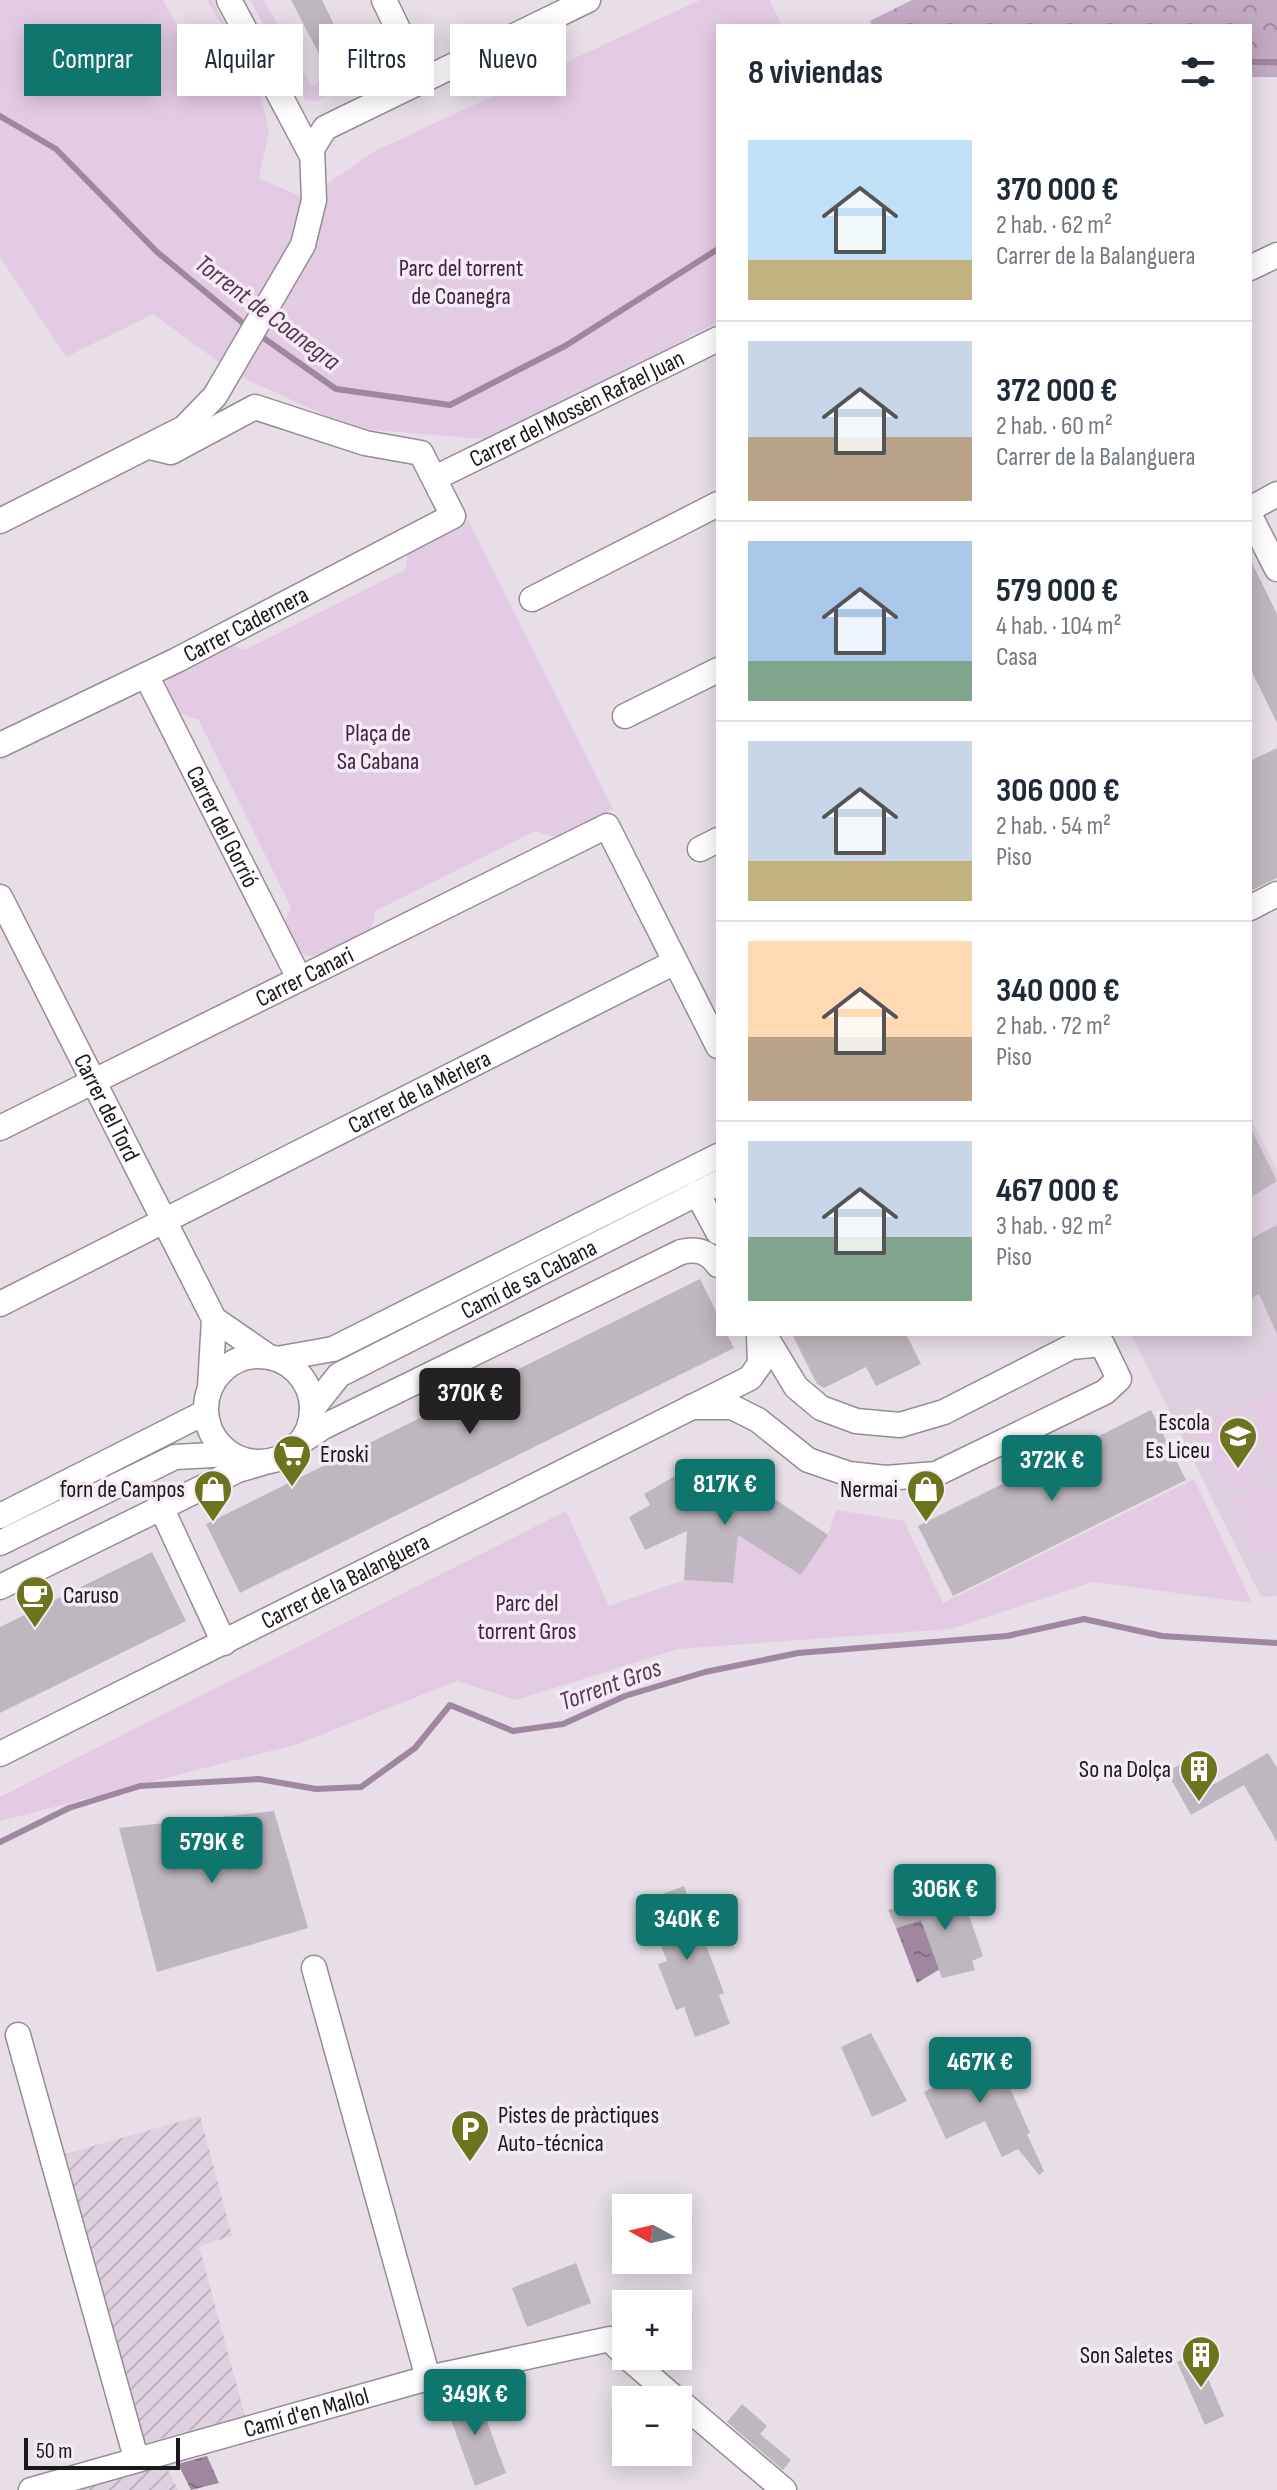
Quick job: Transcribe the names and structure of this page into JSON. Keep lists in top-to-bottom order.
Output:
{
  "streets": {
    "street": [
      "Carrer del Mossèn Rafael Juan",
      "Carrer Cadernera",
      "Carrer del Gorrió",
      "Carrer Canari",
      "Carrer de la Mèrlera",
      "Carrer del Tord",
      "Camí de sa Cabana",
      "Carrer de la Balanguera",
      "Camí d'en Mallol"
    ]
  },
  "crossings": [
    ["Carrer del Mossèn Rafael Juan", "Carrer Cadernera"],
    ["Carrer Cadernera", "Carrer del Gorrió"],
    ["Carrer del Gorrió", "Carrer Canari"],
    ["Carrer Canari", "Carrer de la Mèrlera"],
    ["Carrer Canari", "Carrer del Tord"],
    ["Carrer de la Mèrlera", "Carrer del Tord"]
  ],
  "water": ["Torrent de Coanegra", "Torrent Gros"],
  "parks": ["Parc del torrent de Coanegra", "Plaça de Sa Cabana", "Parc del torrent Gros"],
  "places": {
    "school or university": ["Escola Es Liceu"],
    "supermarket": ["Eroski"],
    "shop": ["forn de Campos", "Nermai"],
    "cafe": ["Caruso"],
    "building": ["So na Dolça", "Son Saletes"],
    "parking": ["Pistes de pràctiques Auto-técnica"]
  },
  "scale_bar": "50 m",
  "north": "left",
  "page": {
    "chip": [
      "Comprar",
      "Alquilar",
      "Filtros",
      "Nuevo"
    ],
    "heading": "8 viviendas",
    "list": [
      {
        "name": "370 000 €",
        "note": "2 hab. · 62 m² · Carrer de la Balanguera"
      },
      {
        "name": "372 000 €",
        "note": "2 hab. · 60 m² · Carrer de la Balanguera"
      },
      {
        "name": "579 000 €",
        "note": "4 hab. · 104 m² · Casa"
      },
      {
        "name": "306 000 €",
        "note": "2 hab. · 54 m² · Piso"
      },
      {
        "name": "340 000 €",
        "note": "2 hab. · 72 m² · Piso"
      },
      {
        "name": "467 000 €",
        "note": "3 hab. · 92 m² · Piso"
      }
    ],
    "price": [
      "370K €",
      "372K €",
      "817K €",
      "579K €",
      "306K €",
      "340K €",
      "467K €",
      "349K €"
    ],
    "map_buttons": ["+", "−"],
    "scale": "50 m"
  }
}
